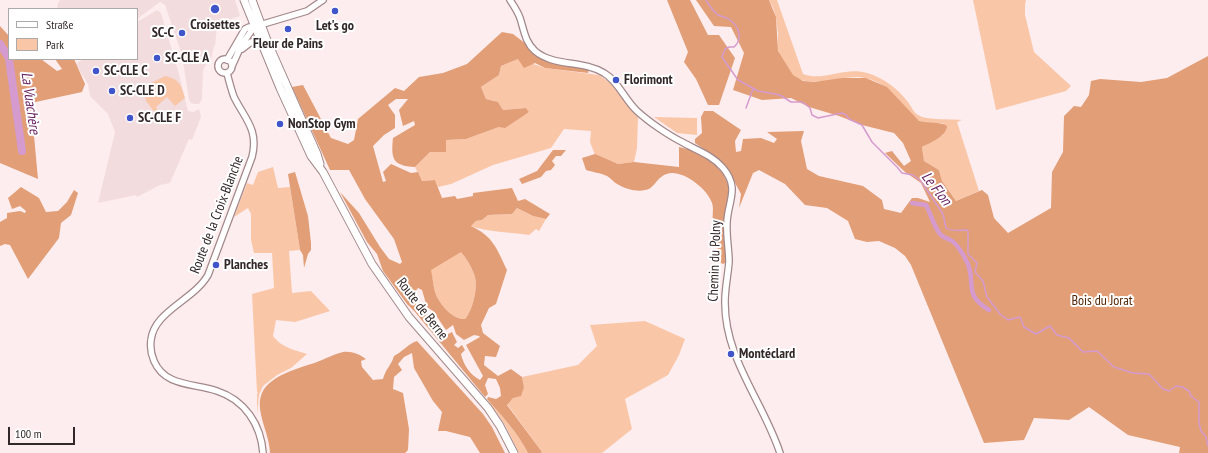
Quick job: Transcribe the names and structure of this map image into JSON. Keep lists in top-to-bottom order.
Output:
{
  "streets": {
    "main road": ["Route de Berne"],
    "street": ["Route de la Croix-Blanche", "Chemin du Polny"]
  },
  "water": ["La Vuachère", "Le Flon"],
  "parks": ["Bois du Jorat"],
  "places": [
    "Croisettes",
    "Let's go",
    "Fleur de Pains",
    "SC-C",
    "SC-CLE A",
    "SC-CLE C",
    "Florimont",
    "SC-CLE D",
    "SC-CLE F",
    "NonStop Gym",
    "Planches",
    "Montéclard"
  ],
  "legend": ["Straße", "Park"],
  "scale_bar": "100 m"
}
